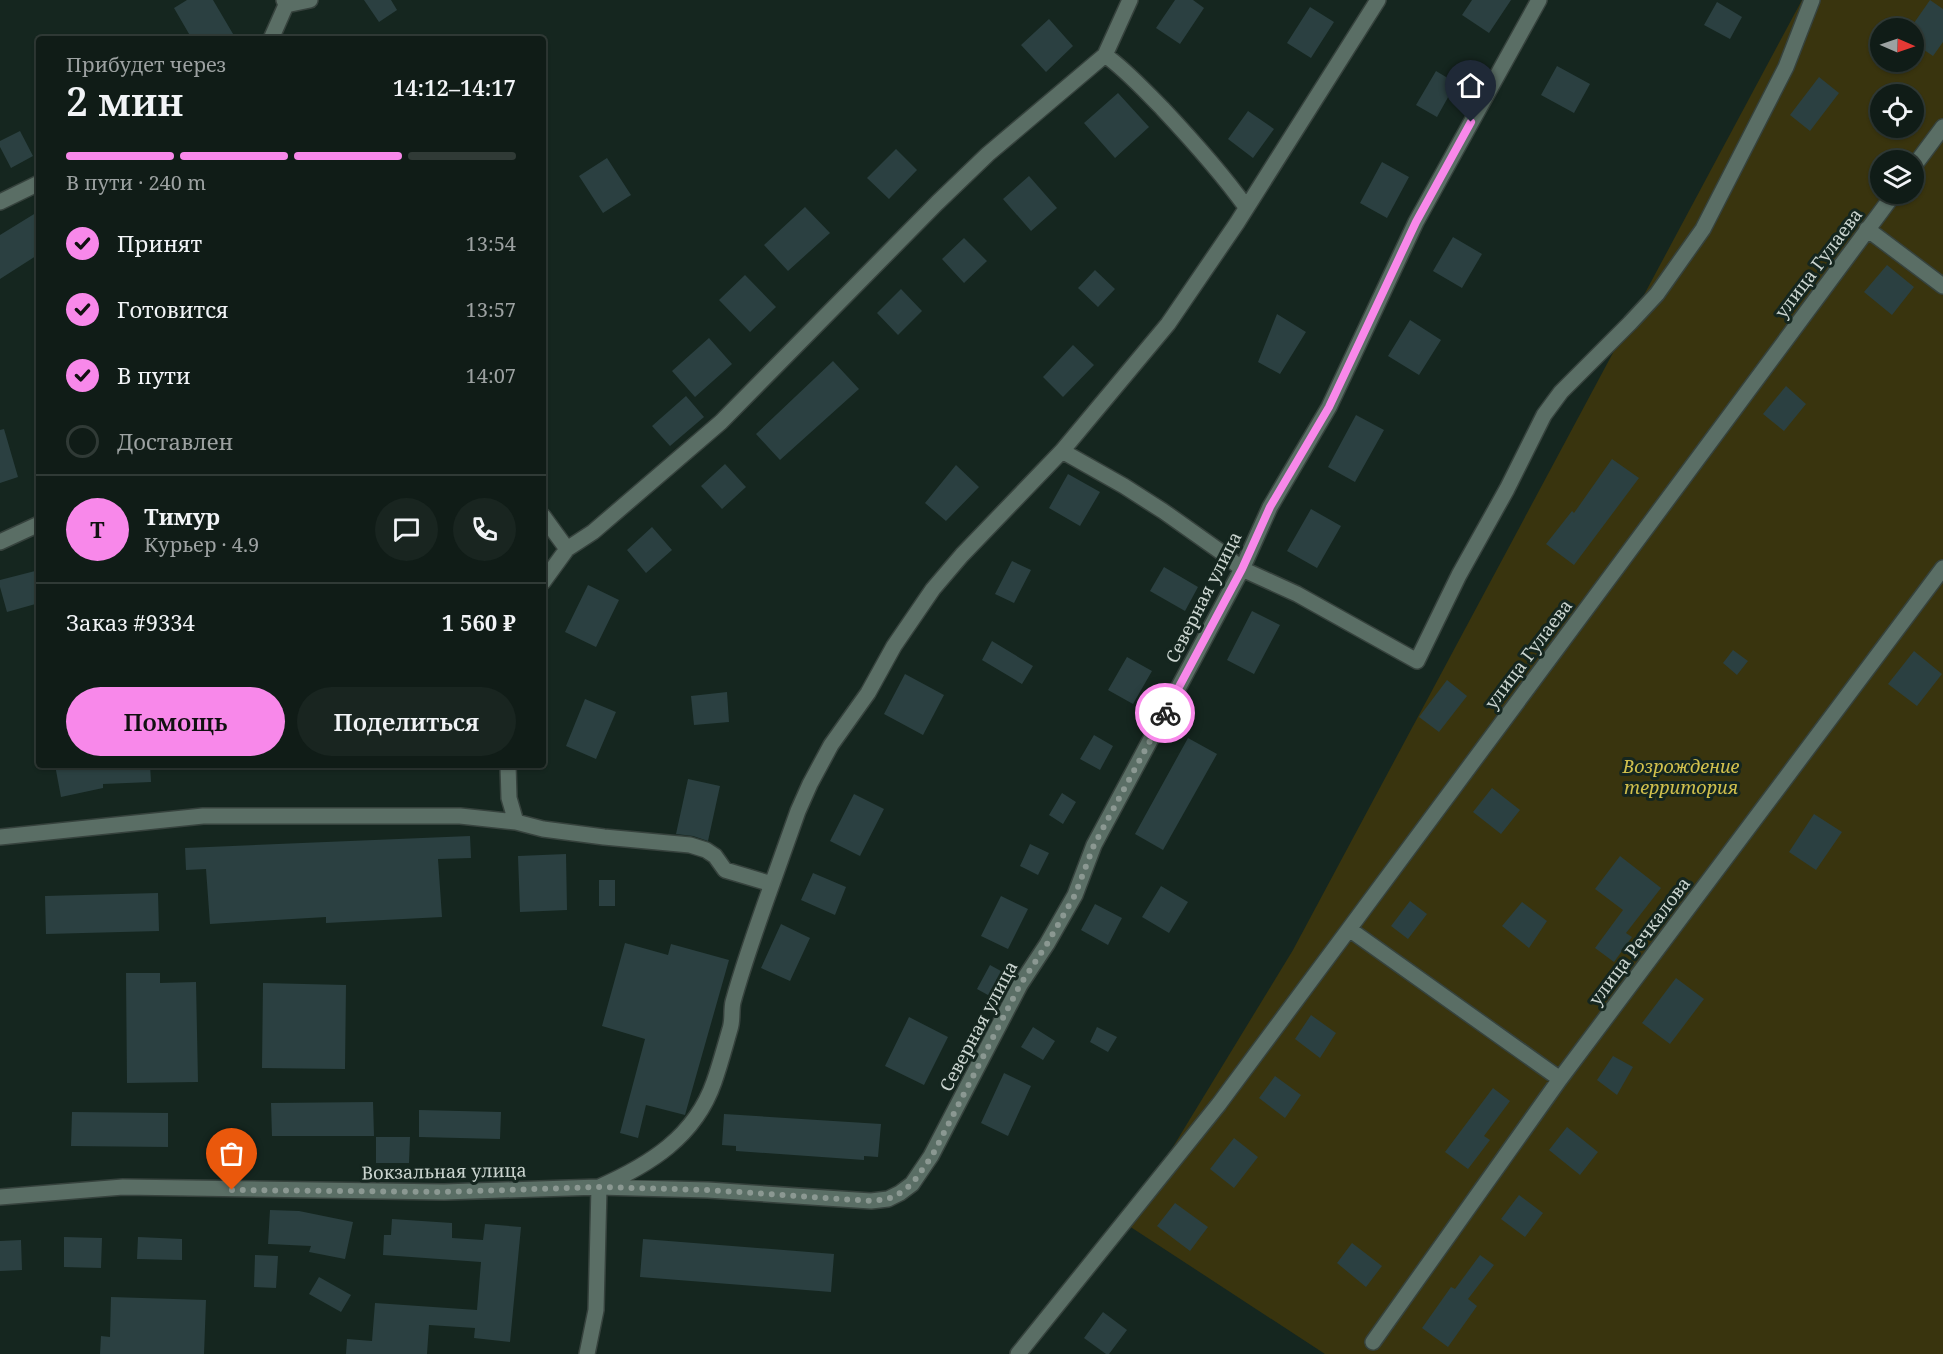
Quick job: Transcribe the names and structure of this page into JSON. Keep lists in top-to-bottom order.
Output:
{
  "streets": {
    "street": [
      "улица Гулаева",
      "Северная улица",
      "улица Речкалова",
      "Вокзальная улица"
    ]
  },
  "crossings": [
    ["Северная улица", "Вокзальная улица"]
  ],
  "parks": ["Возрождение территория"],
  "north": "right",
  "page": {
    "heading": ["2 мин", "Прибудет через", "14:12–14:17"],
    "panel": [
      "Тимур",
      "Курьер · 4.9",
      "Заказ #9334",
      "1 560 ₽"
    ],
    "bar": "В пути · 240 m",
    "list": [
      ["Принят", "13:54"],
      ["Готовится", "13:57"],
      ["В пути", "14:07"],
      "Доставлен"
    ],
    "round": "Т",
    "buttons": ["Помощь", "Поделиться"]
  }
}
